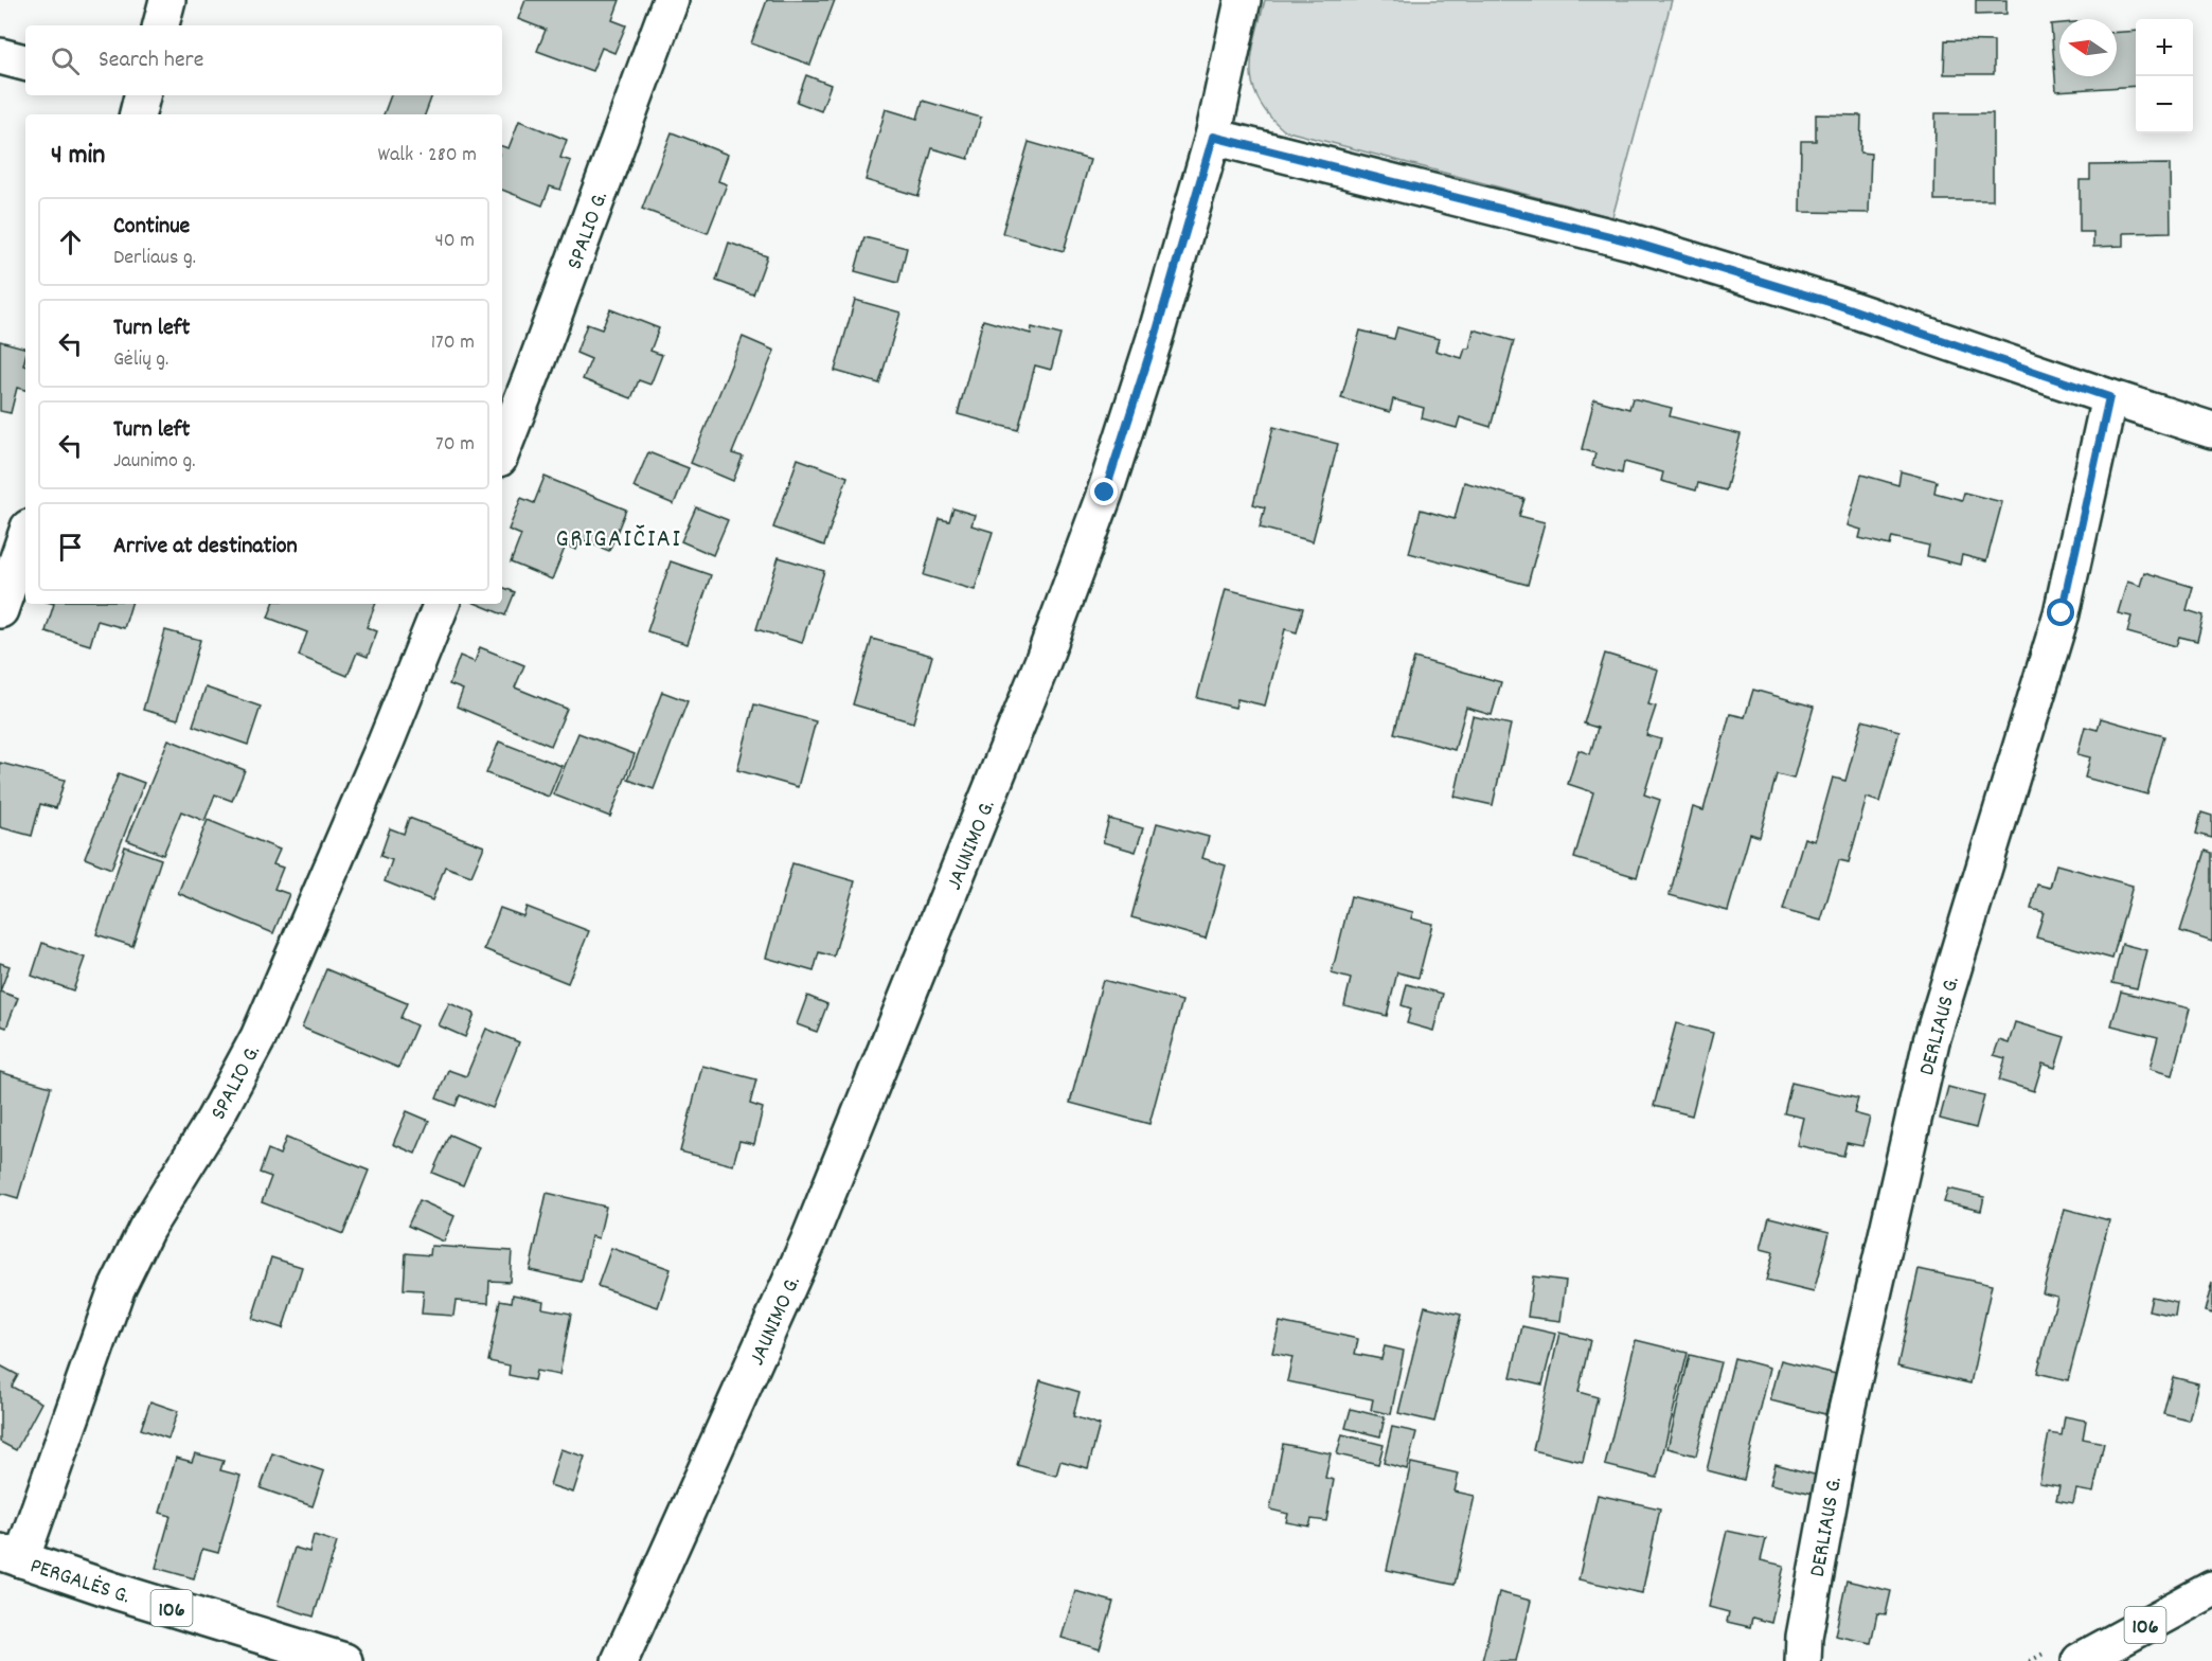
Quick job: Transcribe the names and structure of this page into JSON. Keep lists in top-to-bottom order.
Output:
{
  "streets": {
    "street": [
      "SPALIO G.",
      "JAUNIMO G.",
      "DERLIAUS G.",
      "PERGALĖS G.",
      "106"
    ]
  },
  "crossings": [
    ["SPALIO G.", "PERGALĖS G."]
  ],
  "districts": ["GRIGAIČIAI"],
  "north": "left",
  "page": {
    "map_buttons": ["+", "−"],
    "search": "Search here",
    "heading": ["4 min", "Walk · 280 m"],
    "list": [
      ["Continue", "Derliaus g.", "40 m"],
      ["Turn left", "Gėlių g.", "170 m"],
      ["Turn left", "Jaunimo g.", "70 m"],
      "Arrive at destination"
    ]
  }
}
